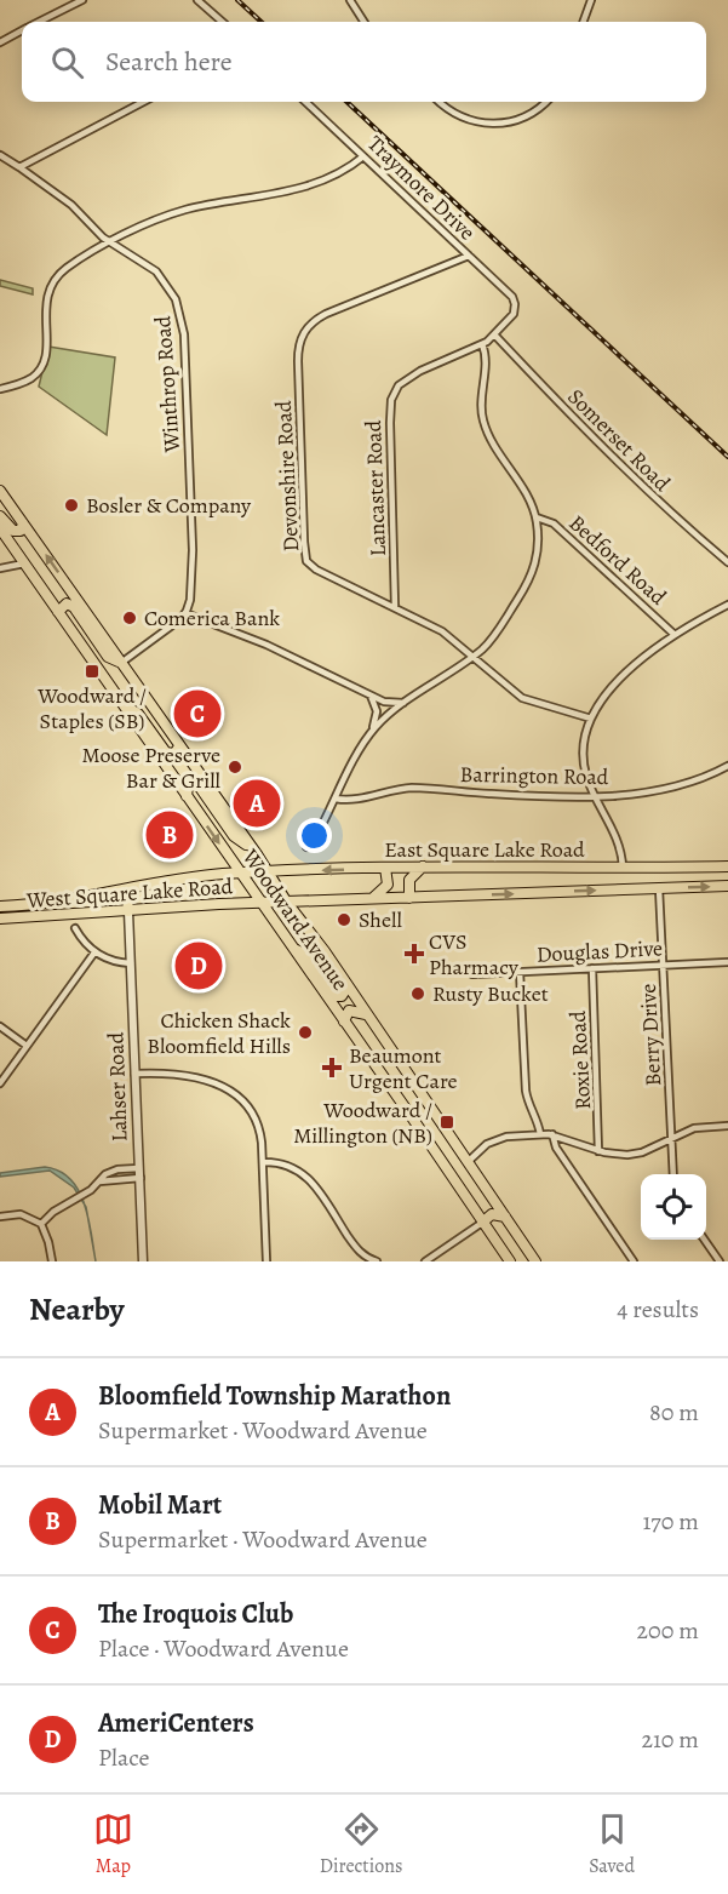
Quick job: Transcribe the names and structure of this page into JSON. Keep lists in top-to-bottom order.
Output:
{
  "streets": {
    "main road": ["East Square Lake Road", "West Square Lake Road", "Woodward Avenue"],
    "street": [
      "Traymore Drive",
      "Winthrop Road",
      "Somerset Road",
      "Devonshire Road",
      "Lancaster Road",
      "Bedford Road",
      "Barrington Road",
      "Douglas Drive",
      "Berry Drive",
      "Roxie Road",
      "Lahser Road"
    ]
  },
  "crossings": [
    ["Traymore Drive", "Devonshire Road"],
    ["Traymore Drive", "Lancaster Road"],
    ["Somerset Road", "Lancaster Road"],
    ["Devonshire Road", "Lancaster Road"],
    ["East Square Lake Road", "West Square Lake Road"],
    ["East Square Lake Road", "Woodward Avenue"],
    ["East Square Lake Road", "Berry Drive"],
    ["West Square Lake Road", "Woodward Avenue"],
    ["West Square Lake Road", "Lahser Road"],
    ["Douglas Drive", "Berry Drive"],
    ["Douglas Drive", "Roxie Road"]
  ],
  "places": {
    "other": [
      "Bosler & Company",
      "Comerica Bank",
      "Moose Preserve Bar & Grill",
      "Shell",
      "Rusty Bucket",
      "Chicken Shack Bloomfield Hills"
    ],
    "transit": ["Woodward / Staples (SB)", "Woodward / Millington (NB)"],
    "health": ["CVS Pharmacy", "Beaumont Urgent Care"]
  },
  "page": {
    "search": "Search here",
    "pins": [
      "C",
      "A",
      "B",
      "D"
    ],
    "heading": ["Nearby", "4 results"],
    "list": [
      {
        "mark": "A",
        "name": "Bloomfield Township Marathon",
        "note": "Supermarket · Woodward Avenue",
        "value": "80 m"
      },
      {
        "mark": "B",
        "name": "Mobil Mart",
        "note": "Supermarket · Woodward Avenue",
        "value": "170 m"
      },
      {
        "mark": "C",
        "name": "The Iroquois Club",
        "note": "Place · Woodward Avenue",
        "value": "200 m"
      },
      {
        "mark": "D",
        "name": "AmeriCenters",
        "note": "Place",
        "value": "210 m"
      }
    ],
    "nav": ["Map", "Directions", "Saved"]
  }
}
